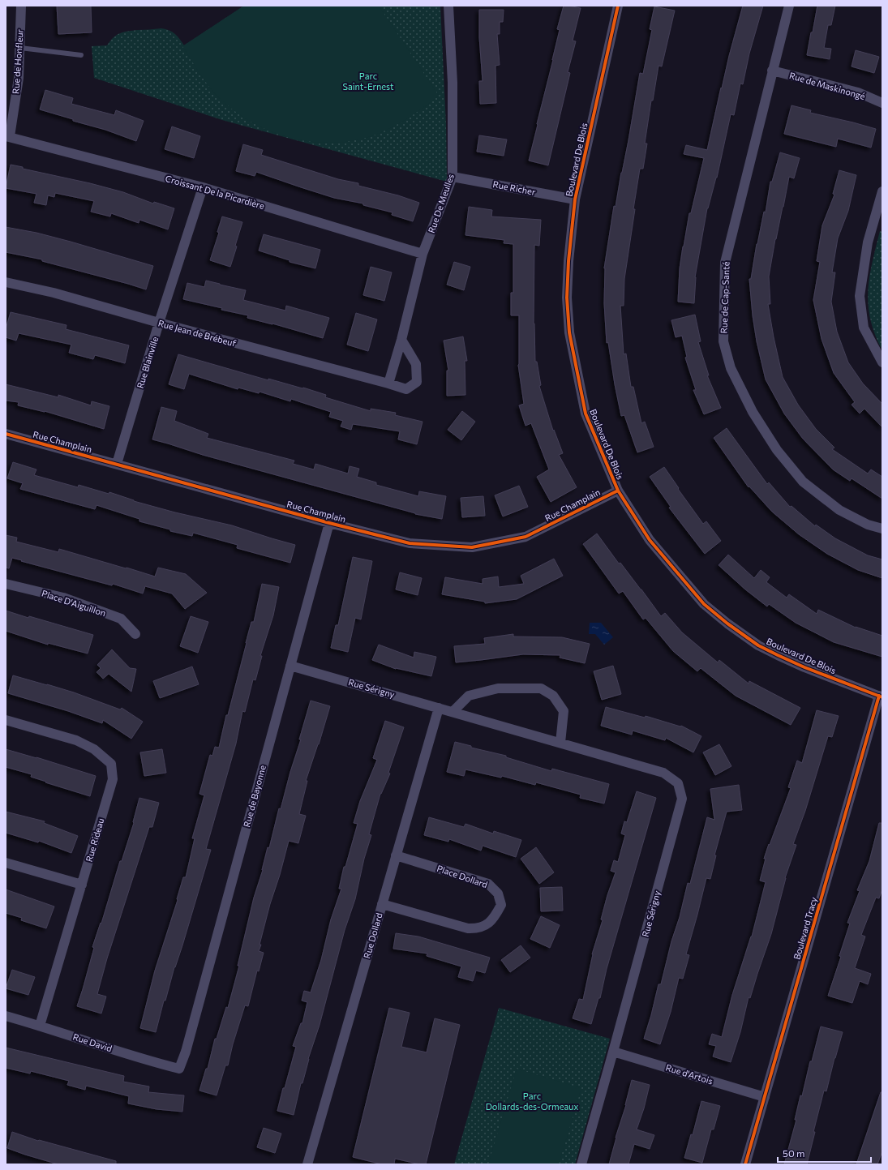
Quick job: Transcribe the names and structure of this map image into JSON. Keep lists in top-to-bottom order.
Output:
{
  "streets": {
    "street": [
      "Rue de Honfleur",
      "Rue de Maskinongé",
      "Boulevard De Blois",
      "Rue Richer",
      "Croissant De la Picardière",
      "Rue De Meulles",
      "Rue de Cap-Santé",
      "Rue Jean de Brébeuf",
      "Rue Blainville",
      "Rue Champlain",
      "Place D'Aiguillon",
      "Rue Sérigny",
      "Rue de Bayonne",
      "Rue Rideau",
      "Place Dollard",
      "Boulevard Tracy",
      "Rue Dollard",
      "Rue David",
      "Rue d'Artois"
    ]
  },
  "crossings": [
    ["Rue de Honfleur", "Croissant De la Picardière"],
    ["Rue de Maskinongé", "Rue de Cap-Santé"],
    ["Boulevard De Blois", "Rue Richer"],
    ["Boulevard De Blois", "Rue Champlain"],
    ["Boulevard De Blois", "Boulevard Tracy"],
    ["Rue Richer", "Rue De Meulles"],
    ["Croissant De la Picardière", "Rue De Meulles"],
    ["Croissant De la Picardière", "Rue Blainville"],
    ["Rue De Meulles", "Rue Jean de Brébeuf"],
    ["Rue Jean de Brébeuf", "Rue Blainville"],
    ["Rue Blainville", "Rue Champlain"],
    ["Rue Champlain", "Rue de Bayonne"],
    ["Rue Sérigny", "Rue de Bayonne"],
    ["Rue Sérigny", "Rue Dollard"],
    ["Rue Sérigny", "Rue d'Artois"],
    ["Rue de Bayonne", "Rue David"],
    ["Rue Rideau", "Rue David"],
    ["Place Dollard", "Rue Dollard"],
    ["Boulevard Tracy", "Rue d'Artois"]
  ],
  "parks": ["Parc Saint-Ernest", "Parc Dollards-des-Ormeaux"],
  "scale_bar": "50 m"
}
